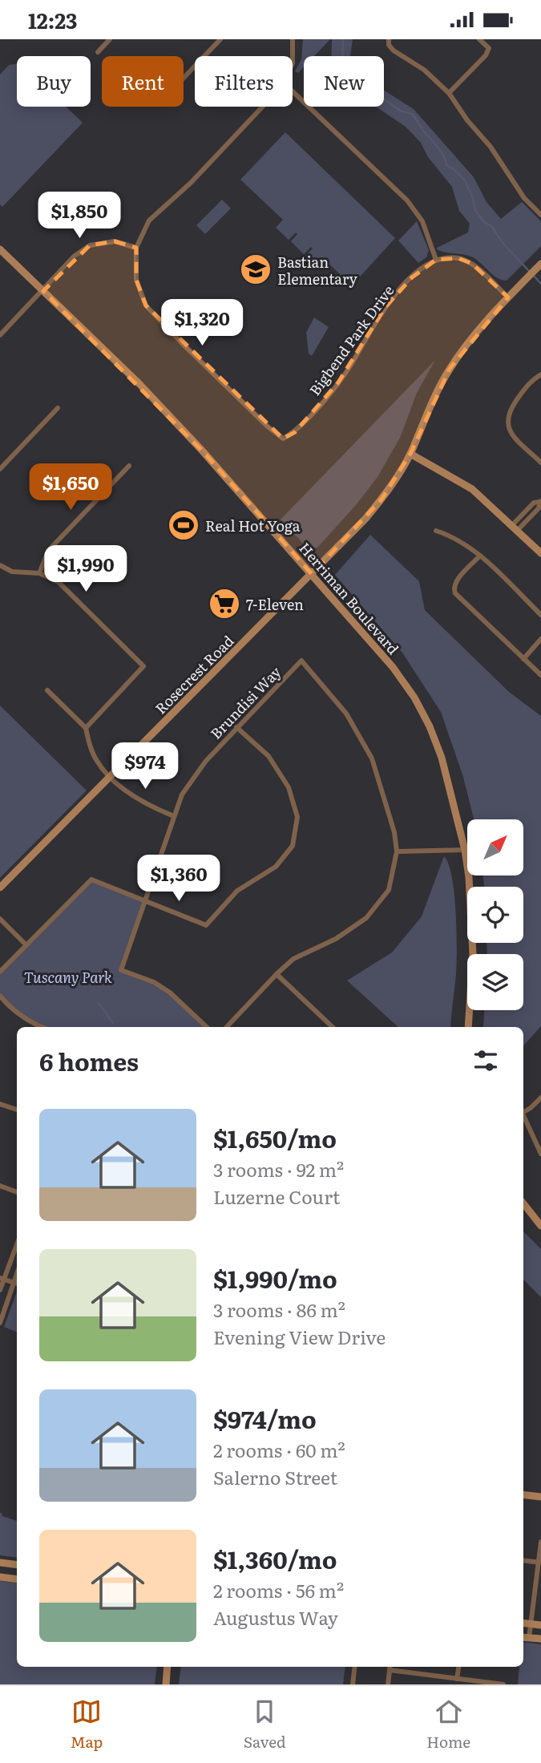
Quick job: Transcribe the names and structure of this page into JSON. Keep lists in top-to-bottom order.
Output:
{
  "streets": {
    "main road": ["Herriman Boulevard", "Rosecrest Road"],
    "street": ["Bigbend Park Drive", "Brundisi Way"]
  },
  "crossings": [
    ["Herriman Boulevard", "Rosecrest Road"]
  ],
  "parks": ["Tuscany Park"],
  "places": {
    "school or university": ["Bastian Elementary"],
    "sports": ["Real Hot Yoga"],
    "supermarket": ["7-Eleven"]
  },
  "north": "top right",
  "page": {
    "status": "12:23",
    "chip": [
      "Buy",
      "Rent",
      "Filters",
      "New"
    ],
    "price": [
      "$1,850",
      "$1,320",
      "$1,650",
      "$1,990",
      "$974",
      "$1,360"
    ],
    "heading": "6 homes",
    "list": [
      {
        "name": "$1,650/mo",
        "note": "3 rooms · 92 m² · Luzerne Court"
      },
      {
        "name": "$1,990/mo",
        "note": "3 rooms · 86 m² · Evening View Drive"
      },
      {
        "name": "$974/mo",
        "note": "2 rooms · 60 m² · Salerno Street"
      },
      {
        "name": "$1,360/mo",
        "note": "2 rooms · 56 m² · Augustus Way"
      }
    ],
    "tabs": ["Map", "Saved", "Home"]
  }
}
